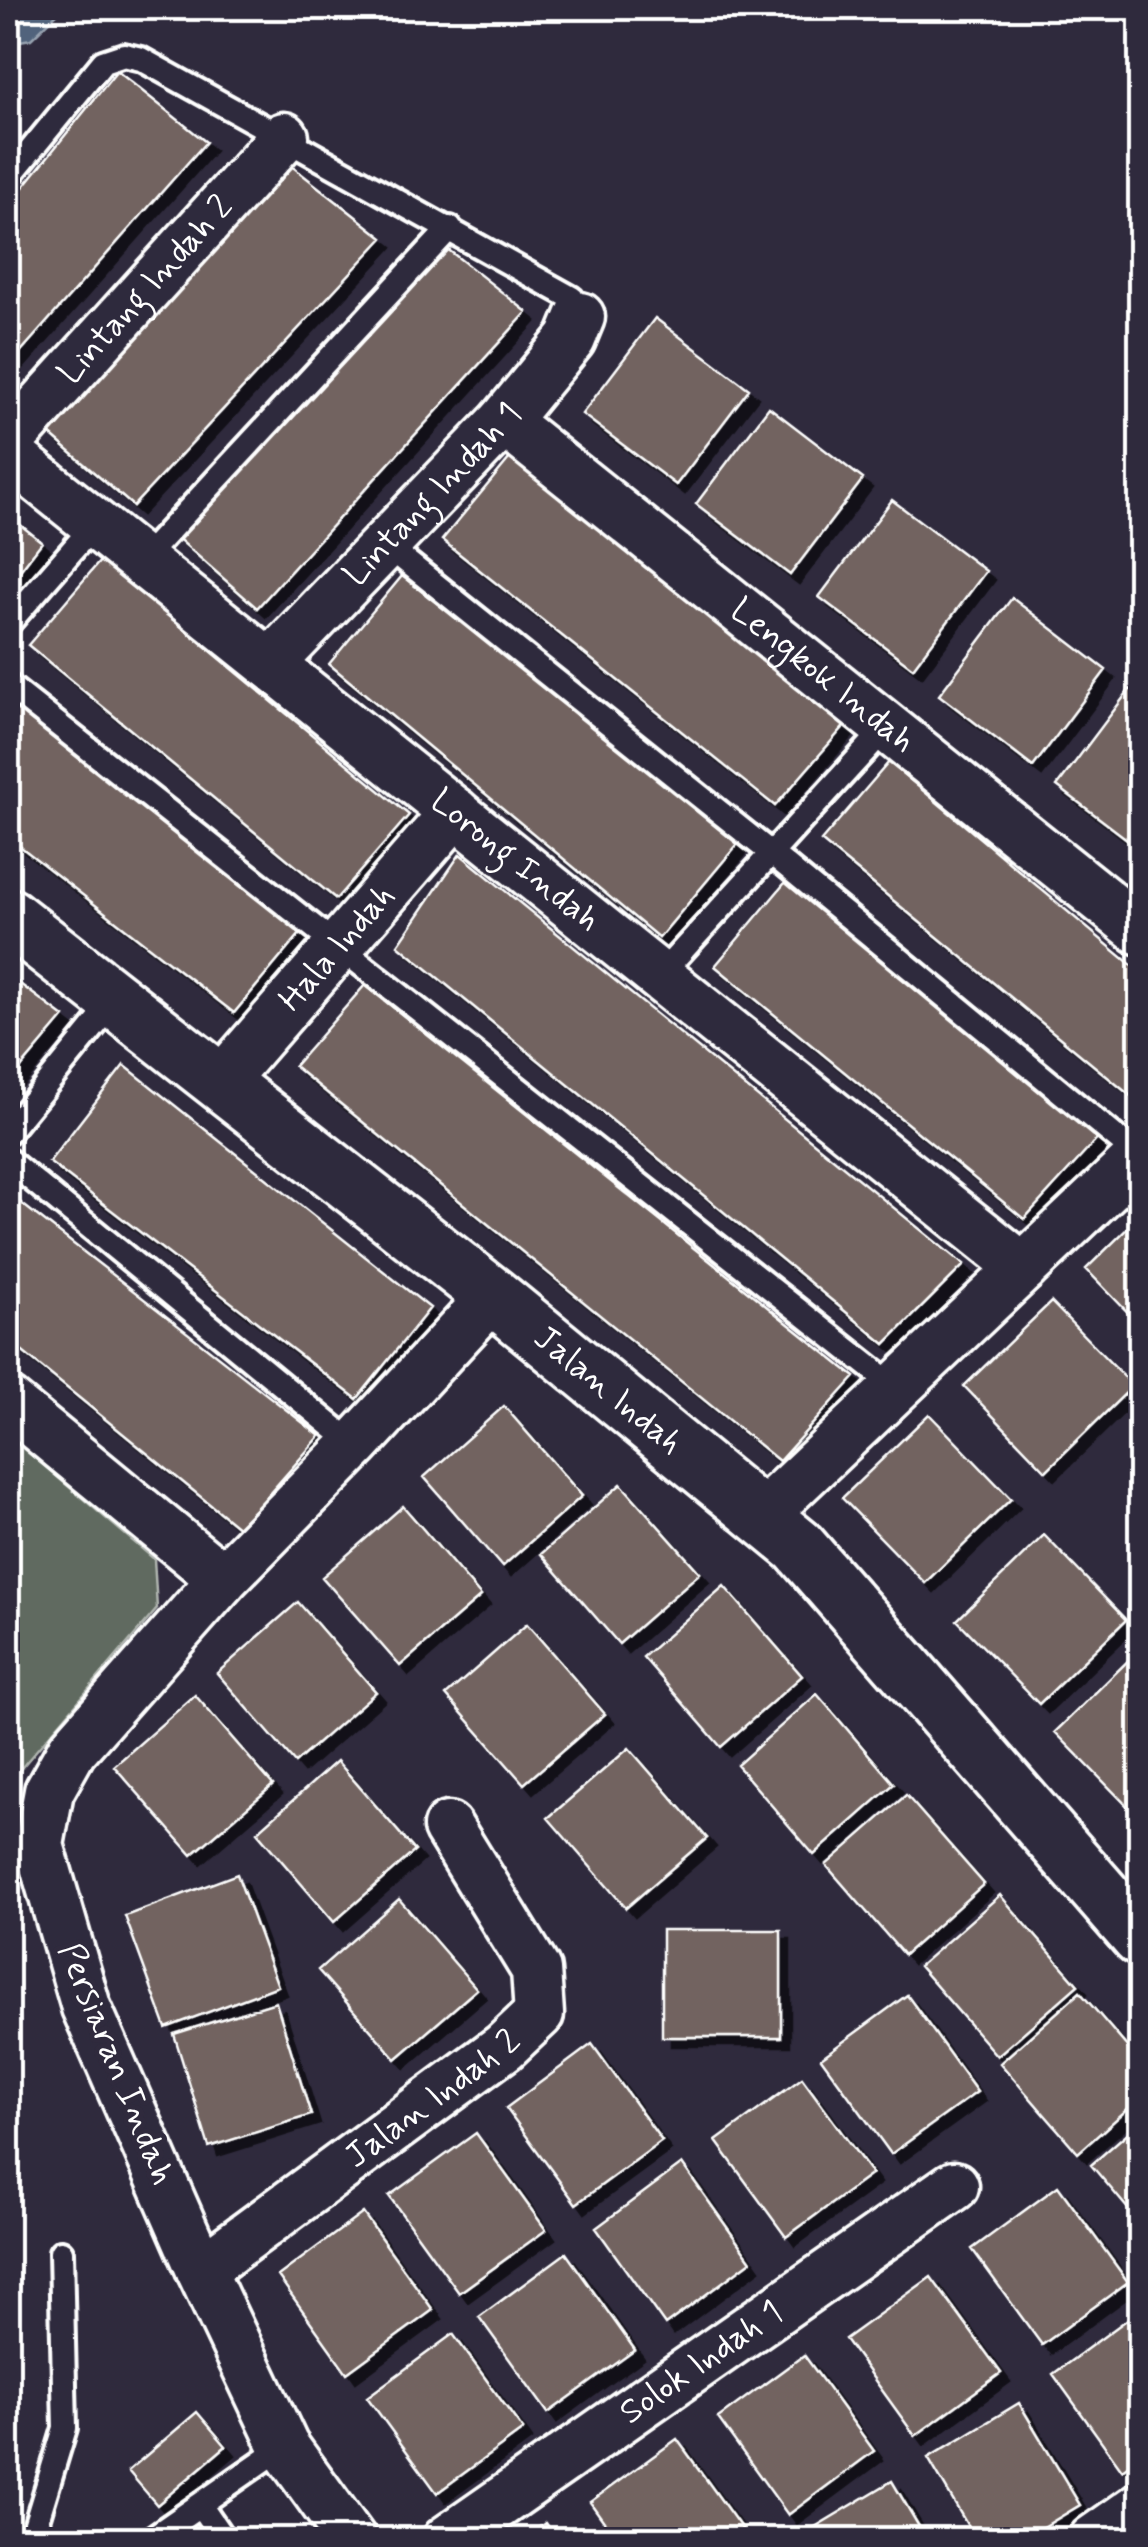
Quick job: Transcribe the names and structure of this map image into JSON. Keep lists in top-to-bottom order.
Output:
{
  "streets": {
    "street": [
      "Lintang Indah 2",
      "Lintang Indah 1",
      "Lengkok Indah",
      "Lorong Indah",
      "Hala Indah",
      "Jalan Indah",
      "Persiaran Indah",
      "Jalan Indah 2",
      "Solok Indah 1"
    ]
  },
  "crossings": [
    ["Lintang Indah 1", "Lengkok Indah"],
    ["Lintang Indah 1", "Lorong Indah"],
    ["Lorong Indah", "Hala Indah"],
    ["Hala Indah", "Jalan Indah"],
    ["Jalan Indah", "Persiaran Indah"],
    ["Persiaran Indah", "Jalan Indah 2"]
  ]
}
